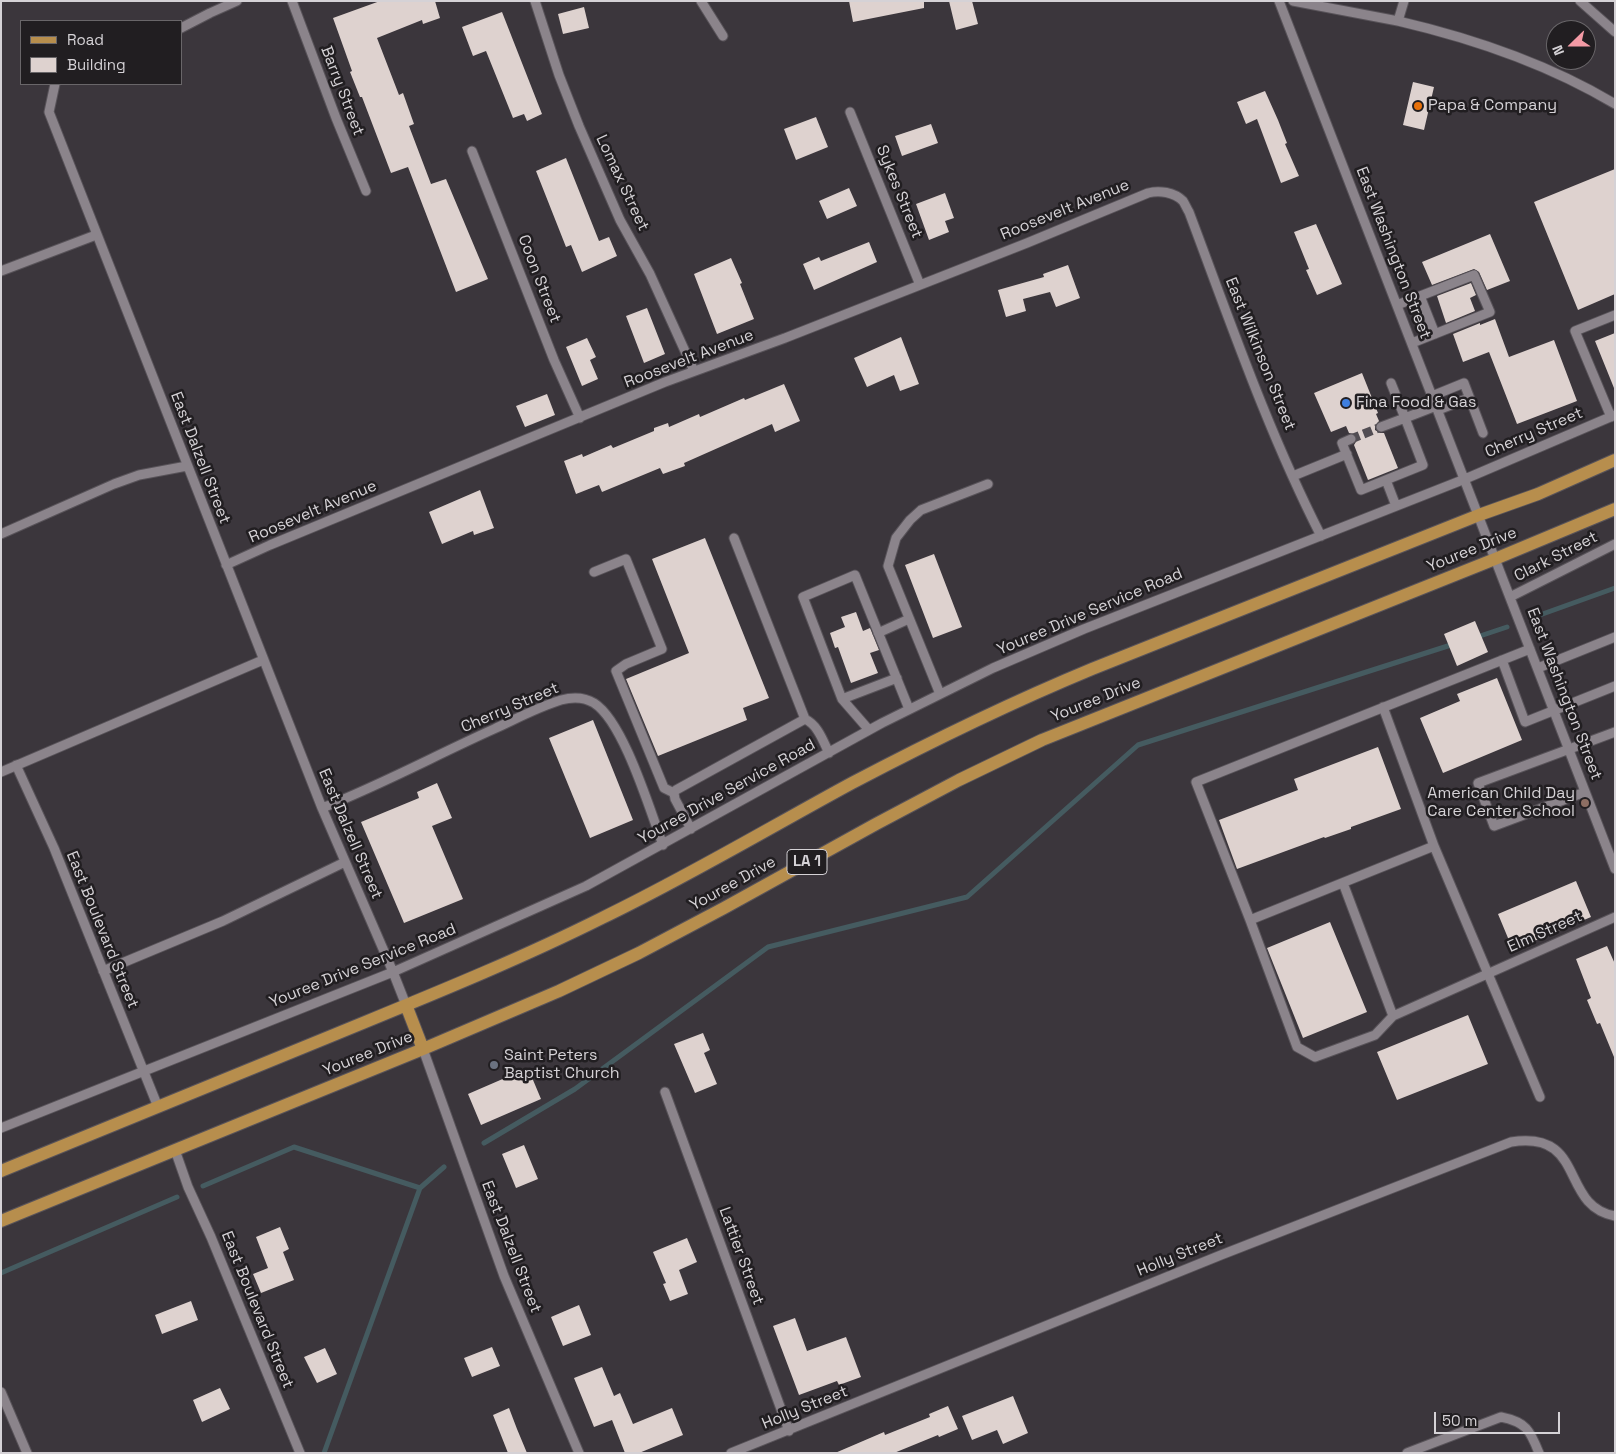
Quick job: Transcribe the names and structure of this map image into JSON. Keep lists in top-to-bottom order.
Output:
{
  "streets": {
    "main road": ["Youree Drive", "LA 1"],
    "street": [
      "Barry Street",
      "Lomax Street",
      "Sykes Street",
      "Roosevelt Avenue",
      "East Washington Street",
      "Coon Street",
      "East Wilkinson Street",
      "Cherry Street",
      "East Dalzell Street",
      "Clark Street",
      "Youree Drive Service Road",
      "East Boulevard Street",
      "Elm Street",
      "Holly Street",
      "Lattier Street"
    ]
  },
  "crossings": [
    ["Lomax Street", "Roosevelt Avenue"],
    ["Sykes Street", "Roosevelt Avenue"],
    ["Roosevelt Avenue", "Coon Street"],
    ["Roosevelt Avenue", "East Wilkinson Street"],
    ["Roosevelt Avenue", "East Dalzell Street"],
    ["East Washington Street", "Cherry Street"],
    ["East Washington Street", "Youree Drive"],
    ["East Washington Street", "Clark Street"],
    ["East Washington Street", "Youree Drive Service Road"],
    ["East Wilkinson Street", "Youree Drive Service Road"],
    ["Cherry Street", "East Dalzell Street"],
    ["Cherry Street", "Youree Drive Service Road"],
    ["East Dalzell Street", "Youree Drive"],
    ["East Dalzell Street", "Youree Drive Service Road"],
    ["Youree Drive", "East Boulevard Street"],
    ["Youree Drive Service Road", "East Boulevard Street"],
    ["Holly Street", "Lattier Street"]
  ],
  "places": [
    "Papa & Company",
    "Fina Food & Gas",
    "American Child Day Care Center School",
    "Saint Peters Baptist Church"
  ],
  "legend": ["Road", "Building"],
  "scale_bar": "50 m",
  "north": "left"
}
